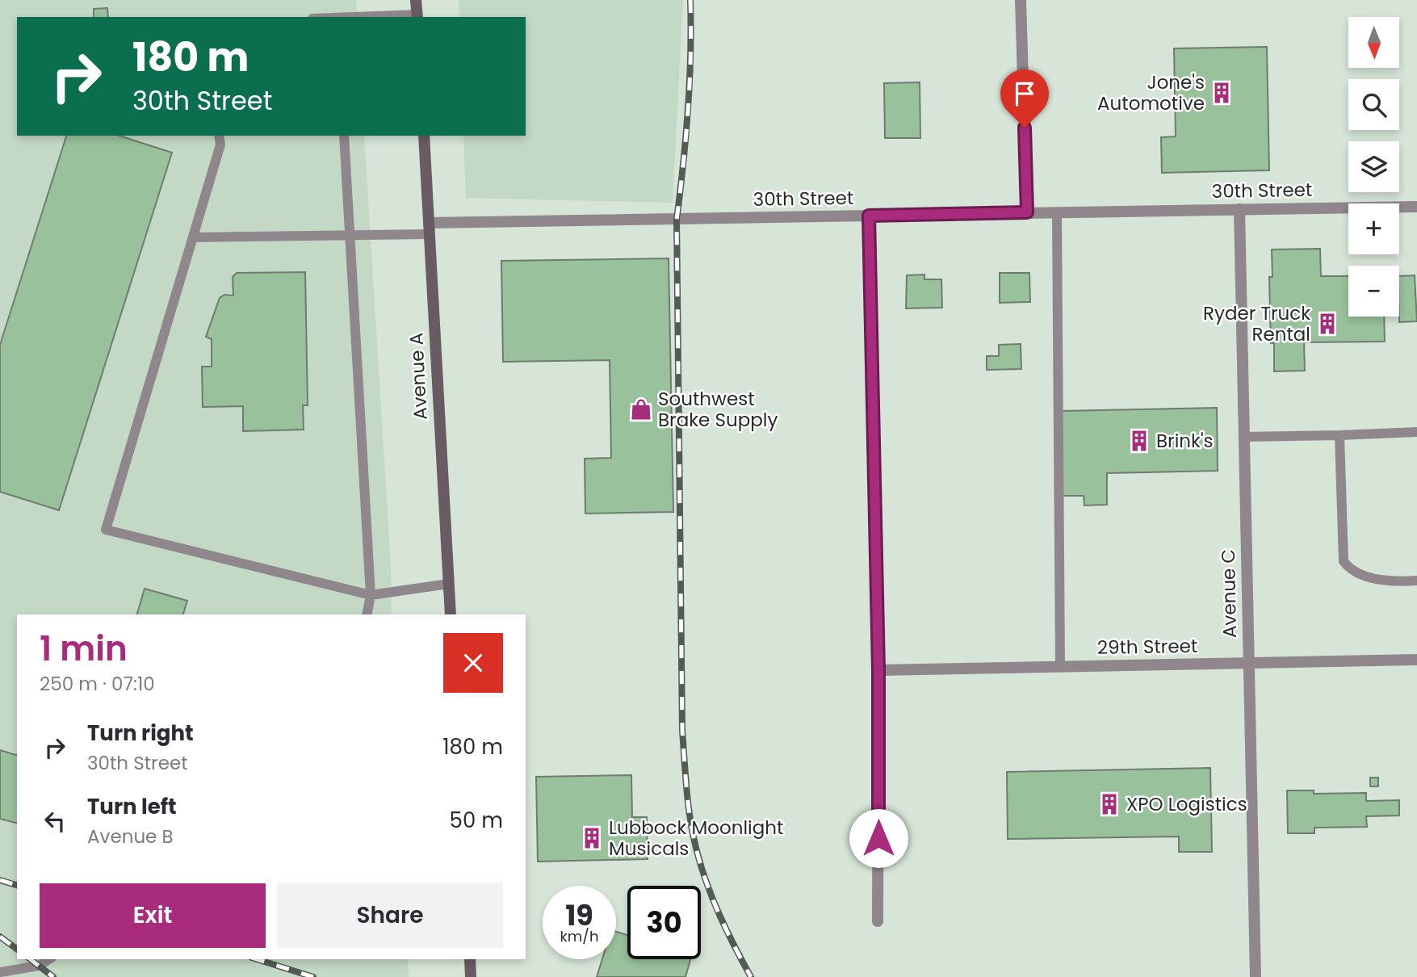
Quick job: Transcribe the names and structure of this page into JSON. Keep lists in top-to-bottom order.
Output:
{
  "streets": {
    "main road": ["Avenue A"],
    "street": ["30th Street", "Avenue C", "29th Street"]
  },
  "crossings": [
    ["30th Street", "Avenue A"],
    ["30th Street", "Avenue C"],
    ["Avenue C", "29th Street"]
  ],
  "places": {
    "building": [
      "Jone's Automotive",
      "Ryder Truck Rental",
      "Brink's",
      "XPO Logistics",
      "Lubbock Moonlight Musicals"
    ],
    "shop": ["Southwest Brake Supply"]
  },
  "north": "bottom",
  "page": {
    "map_buttons": ["+", "−"],
    "turn": ["180 m", "30th Street"],
    "heading": ["1 min", "250 m · 07:10"],
    "list": [
      {
        "name": "Turn right",
        "note": "30th Street",
        "value": "180 m"
      },
      {
        "name": "Turn left",
        "note": "Avenue B",
        "value": "50 m"
      }
    ],
    "buttons": ["Exit", "Share"],
    "speed": "19 km/h",
    "limit": "30"
  }
}
